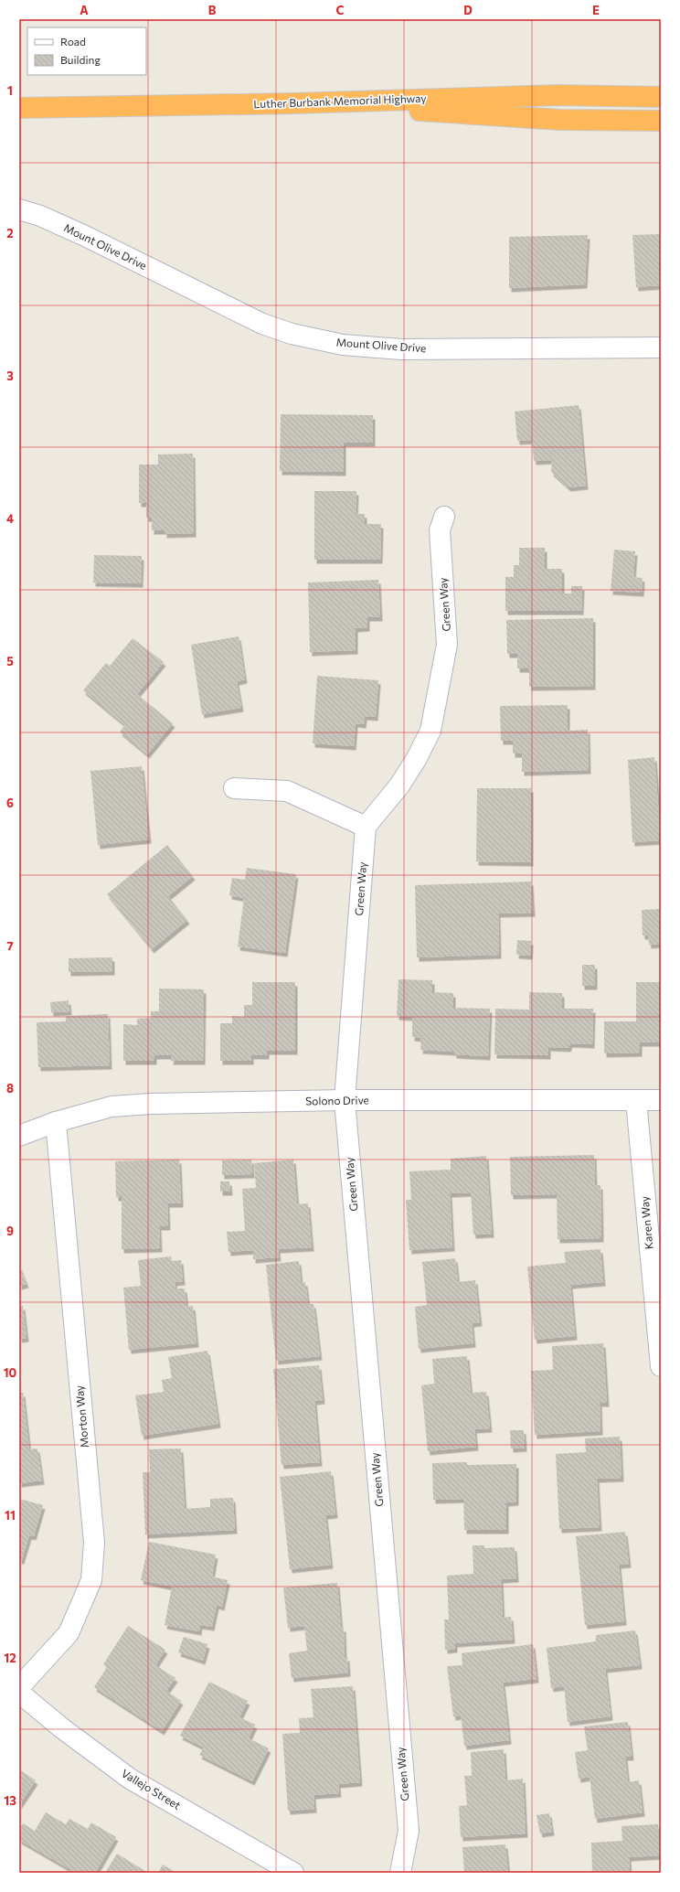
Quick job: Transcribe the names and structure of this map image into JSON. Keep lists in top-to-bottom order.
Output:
{
  "streets": {
    "highway": ["Luther Burbank Memorial Highway"],
    "street": [
      "Mount Olive Drive",
      "Green Way",
      "Solono Drive",
      "Karen Way",
      "Morton Way",
      "Vallejo Street"
    ]
  },
  "crossings": [
    ["Green Way", "Solono Drive"],
    ["Solono Drive", "Karen Way"],
    ["Solono Drive", "Morton Way"]
  ],
  "legend": ["Road", "Building"],
  "grid": {
    "columns": [
      "A",
      "B",
      "C",
      "D",
      "E"
    ],
    "rows": [
      "1",
      "2",
      "3",
      "4",
      "5",
      "6",
      "7",
      "8",
      "9",
      "10",
      "11",
      "12",
      "13"
    ]
  }
}
